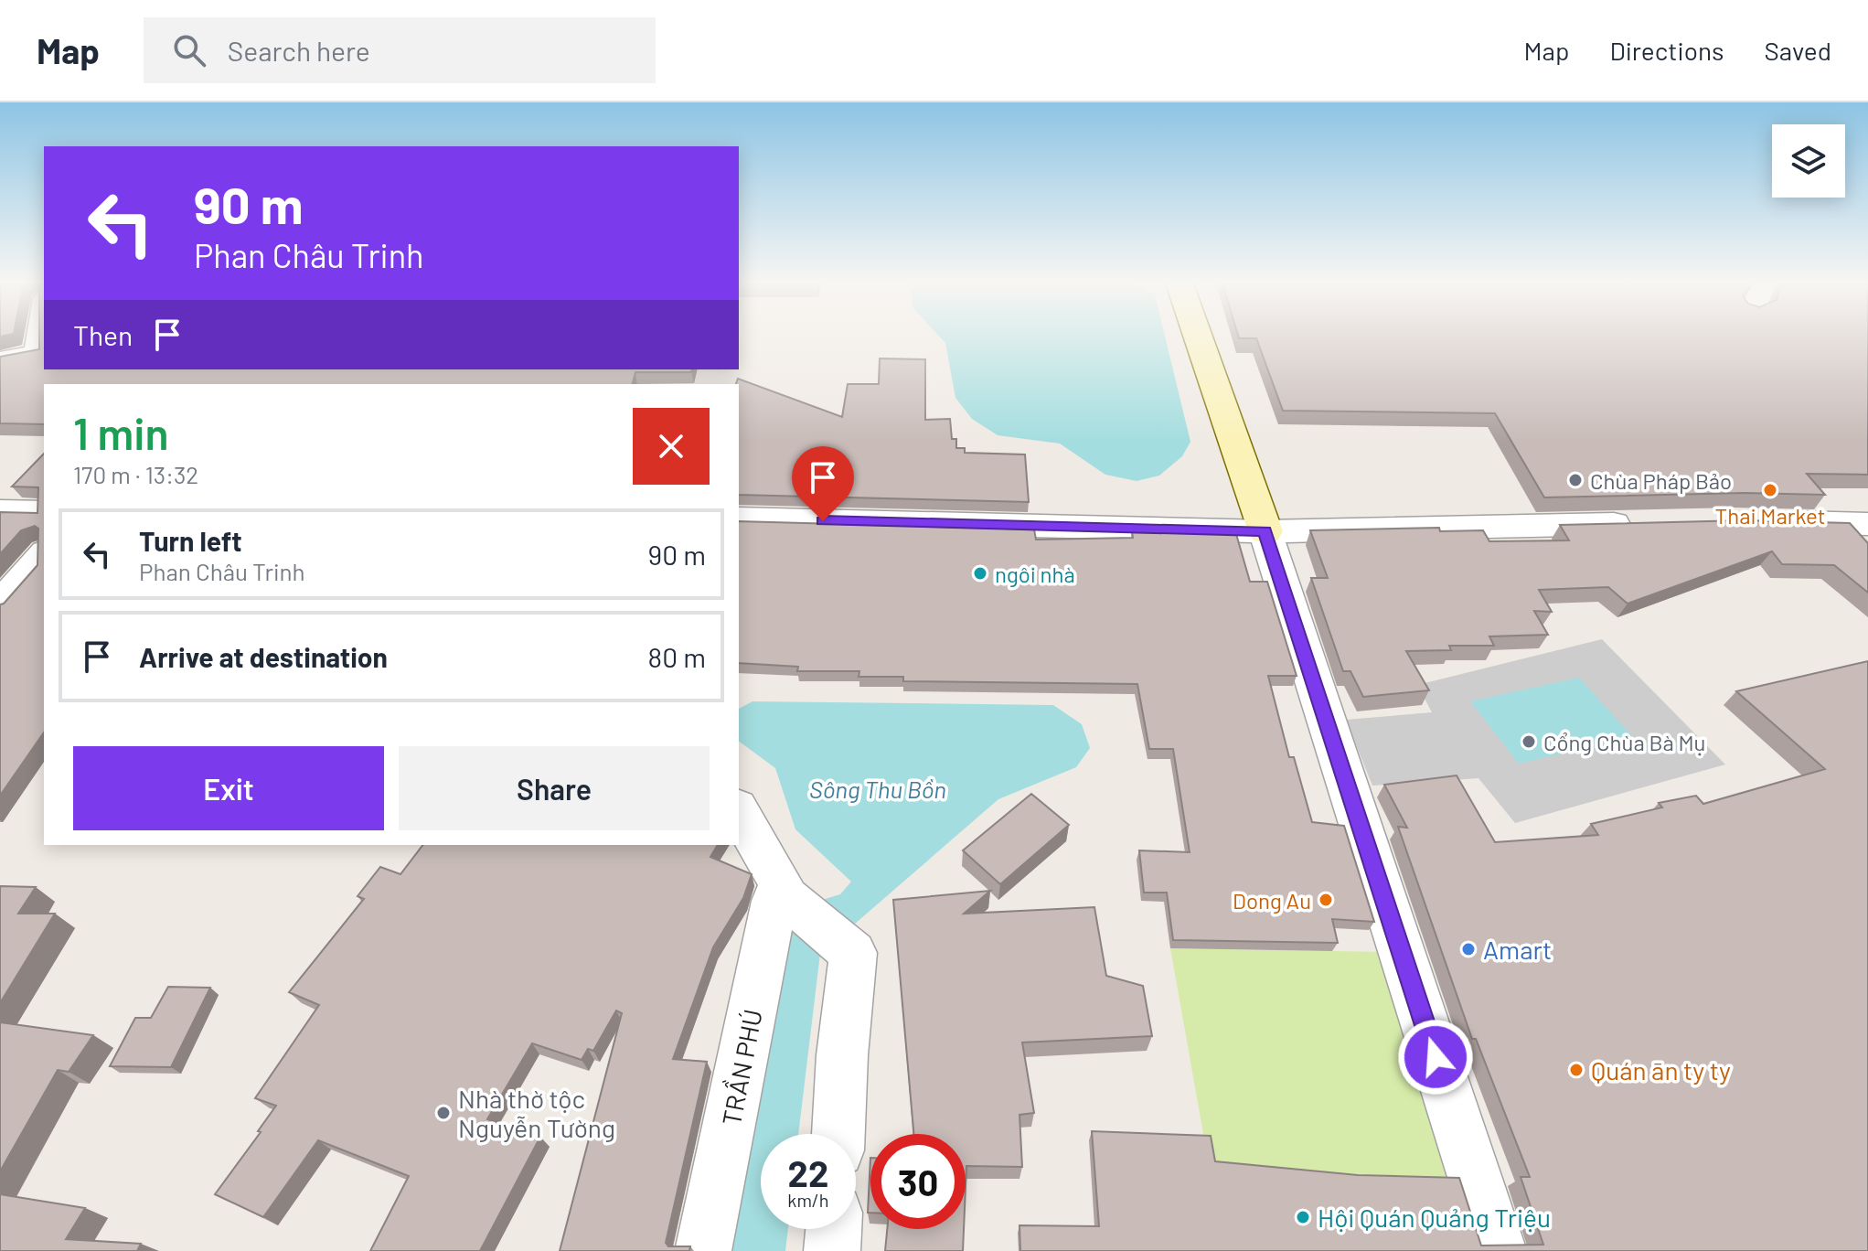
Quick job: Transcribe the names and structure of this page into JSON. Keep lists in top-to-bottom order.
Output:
{
  "streets": {
    "street": ["TRẦN PHÚ"]
  },
  "water": ["Sông Thu Bồn"],
  "places": [
    "Chùa Pháp Bảo",
    "Thai Market",
    "ngôi nhà",
    "Cổng Chùa Bà Mụ",
    "Dong Au",
    "Amart",
    "Quán ān ty ty",
    "Nhà thờ tộc Nguyễn Tường",
    "Hội Quán Quảng Triệu"
  ],
  "page": {
    "header": "Map",
    "search": "Search here",
    "nav": ["Map", "Directions", "Saved"],
    "turn": ["90 m", "Phan Châu Trinh"],
    "then": "Then",
    "heading": ["1 min", "170 m · 13:32"],
    "list": [
      {
        "name": "Turn left",
        "note": "Phan Châu Trinh",
        "value": "90 m"
      },
      {
        "name": "Arrive at destination",
        "value": "80 m"
      }
    ],
    "buttons": ["Exit", "Share"],
    "speed": "22 km/h",
    "limit": "30"
  }
}
